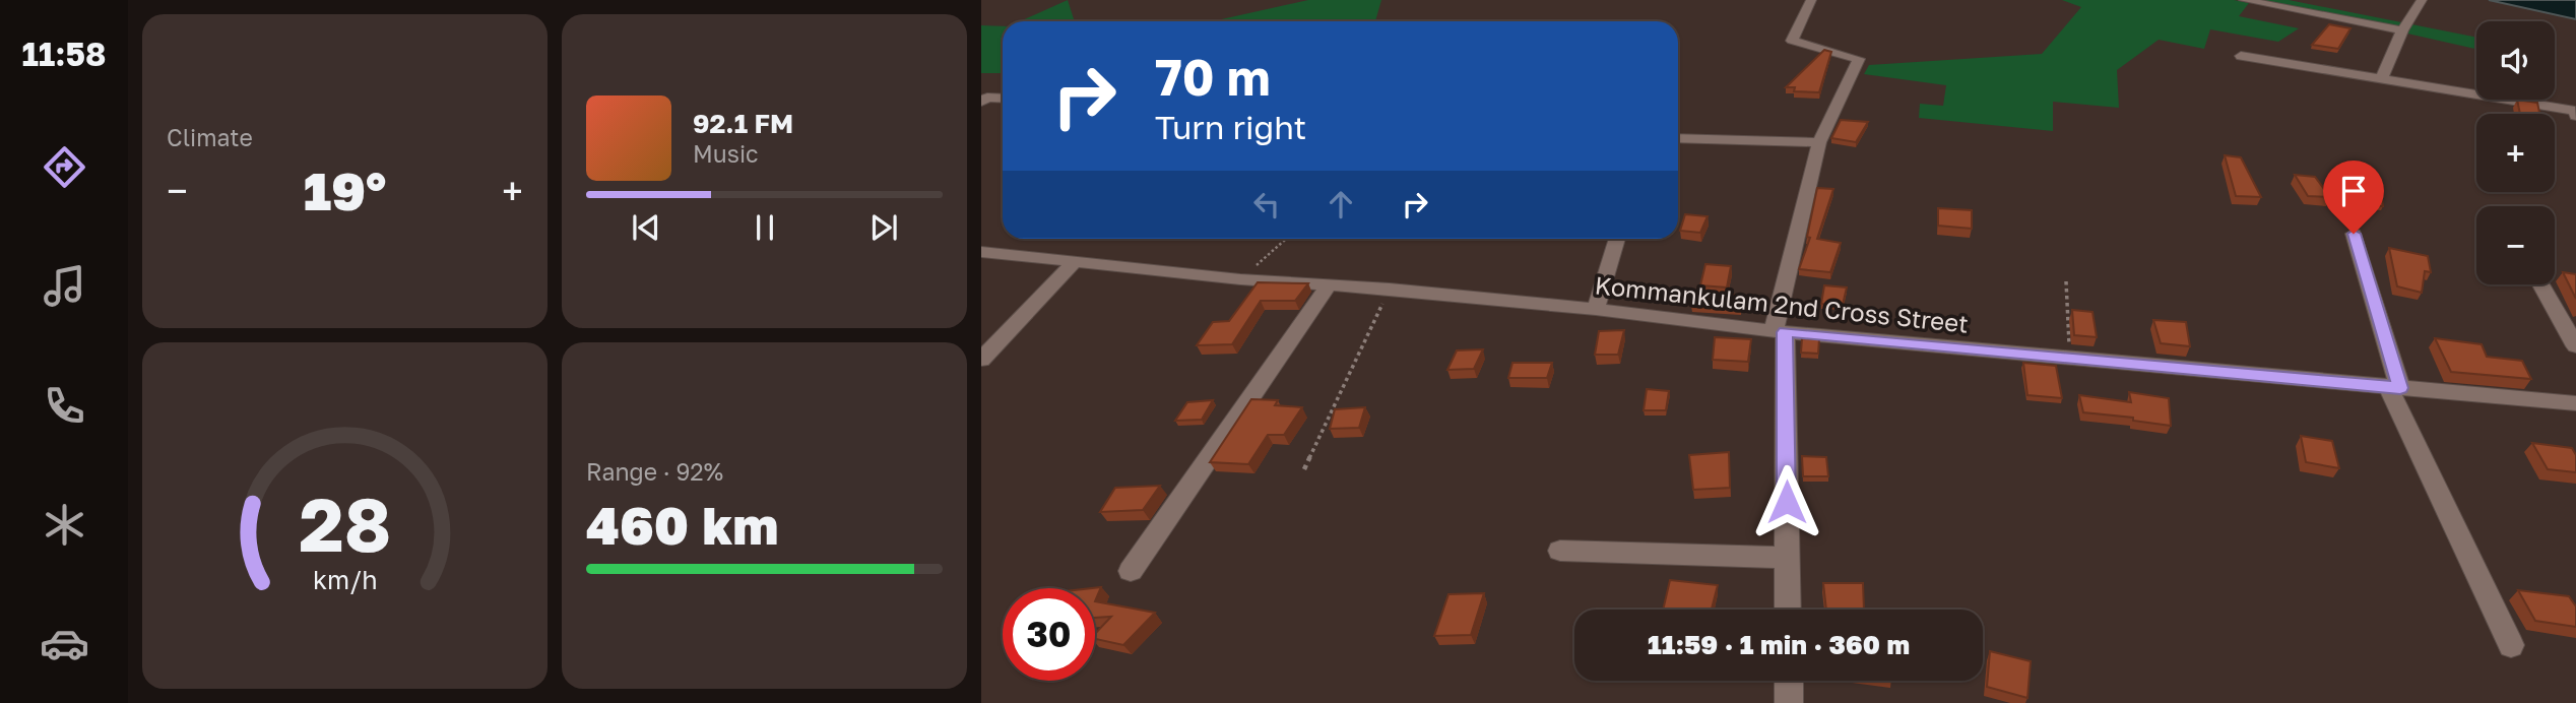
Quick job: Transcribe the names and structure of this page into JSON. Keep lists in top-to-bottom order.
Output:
{
  "streets": {
    "street": ["Kommankulam 2nd Cross Street"]
  },
  "page": {
    "tabs": "11:58",
    "tile": [
      "Climate",
      ["Range · 92%", "460 km"]
    ],
    "map_buttons": ["+", "−"],
    "turn": ["70 m", "Turn right"],
    "song": ["92.1 FM", "Music"],
    "heat": ["−", "19°", "+"],
    "limit": "30",
    "trip": "11:59 · 1 min · 360 m",
    "gauge": ["28", "km/h"]
  }
}
